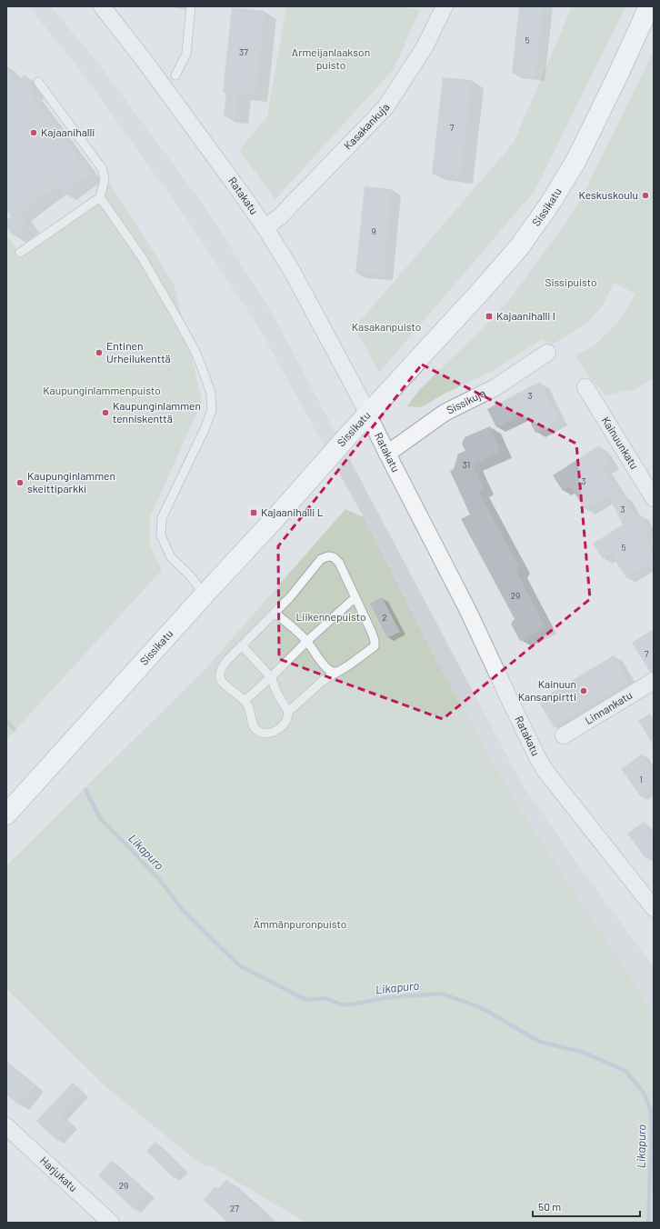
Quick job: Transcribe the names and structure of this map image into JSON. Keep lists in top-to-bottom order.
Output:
{
  "streets": {
    "main road": ["Sissikatu"],
    "street": [
      "Kasakankuja",
      "Ratakatu",
      "Sissikuja",
      "Kainuunkatu",
      "Linnankatu",
      "Harjukatu"
    ]
  },
  "crossings": [
    ["Kasakankuja", "Ratakatu"],
    ["Ratakatu", "Sissikatu"],
    ["Ratakatu", "Sissikuja"]
  ],
  "water": ["Likapuro"],
  "parks": [
    "Armeijanlaakson puisto",
    "Sissipuisto",
    "Kasakanpuisto",
    "Kaupunginlammenpuisto",
    "Liikennepuisto",
    "Ämmänpuronpuisto"
  ],
  "places": {
    "other": [
      "Kajaanihalli",
      "Keskuskoulu",
      "Entinen Urheilukenttä",
      "Kaupunginlammen tenniskenttä",
      "Kaupunginlammen skeittiparkki",
      "Kainuun Kansanpirtti"
    ],
    "transit": ["Kajaanihalli I", "Kajaanihalli L"]
  },
  "house_numbers": [
    "5",
    "37",
    "7",
    "9",
    "3",
    "31",
    "3",
    "3",
    "5",
    "29",
    "2",
    "7",
    "1",
    "29",
    "27"
  ],
  "scale_bar": "50 m"
}
